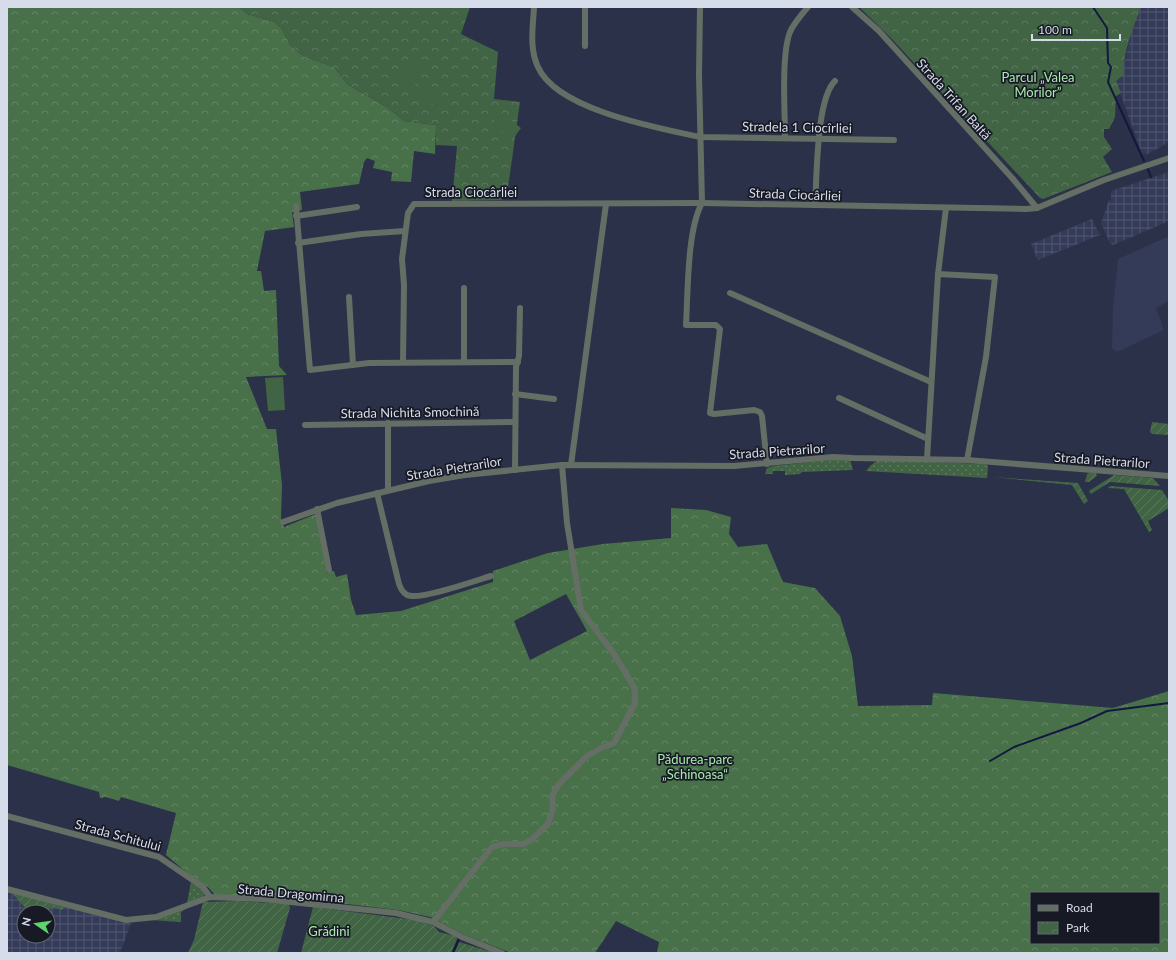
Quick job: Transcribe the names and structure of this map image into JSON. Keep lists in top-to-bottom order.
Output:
{
  "streets": {
    "street": [
      "Strada Trifan Baltă",
      "Stradela 1 Ciocîrliei",
      "Strada Ciocârliei",
      "Strada Nichita Smochină",
      "Strada Pietrarilor",
      "Strada Schitului",
      "Strada Dragomirna"
    ]
  },
  "crossings": [
    ["Strada Trifan Baltă", "Strada Ciocârliei"],
    ["Strada Nichita Smochină", "Strada Pietrarilor"],
    ["Strada Schitului", "Strada Dragomirna"]
  ],
  "parks": ["Parcul „Valea Morilor”", "Pădurea-parc „Schinoasa“", "Grădini"],
  "legend": ["Road", "Park"],
  "scale_bar": "100 m",
  "north": "left"
}
